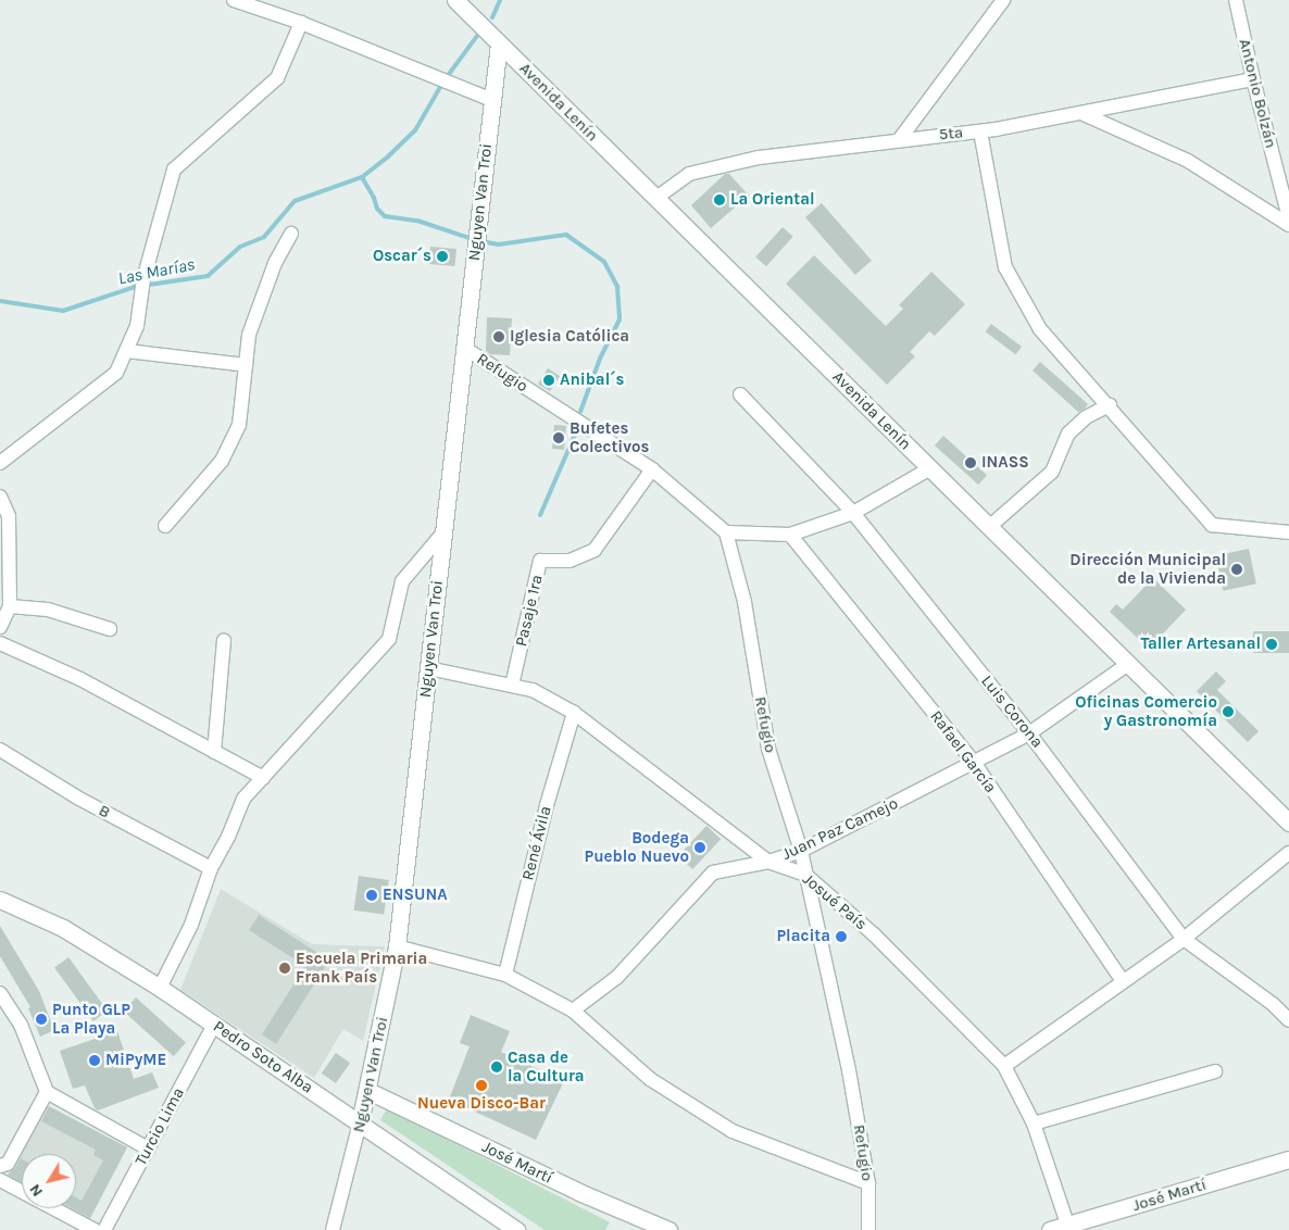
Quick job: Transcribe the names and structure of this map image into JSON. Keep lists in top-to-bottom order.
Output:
{
  "streets": {
    "street": [
      "Antonio Bolzán",
      "Avenida Lenín",
      "5ta",
      "Nguyen Van Troi",
      "Refugio",
      "Pasaje 1ra",
      "Luis Corona",
      "Rafael García",
      "B",
      "Juan Paz Camejo",
      "René Ávila",
      "Josué País",
      "Pedro Soto Alba",
      "Turcio Lima",
      "José Martí"
    ]
  },
  "crossings": [
    ["Antonio Bolzán", "5ta"],
    ["Avenida Lenín", "5ta"],
    ["Avenida Lenín", "Nguyen Van Troi"],
    ["Avenida Lenín", "Juan Paz Camejo"],
    ["Nguyen Van Troi", "Refugio"],
    ["Nguyen Van Troi", "Josué País"],
    ["Nguyen Van Troi", "Pedro Soto Alba"],
    ["Nguyen Van Troi", "José Martí"],
    ["Refugio", "Pasaje 1ra"],
    ["Refugio", "Juan Paz Camejo"],
    ["Refugio", "Josué País"],
    ["Pasaje 1ra", "Josué País"],
    ["Luis Corona", "Juan Paz Camejo"],
    ["Rafael García", "Juan Paz Camejo"],
    ["Juan Paz Camejo", "Josué País"],
    ["René Ávila", "Josué País"],
    ["Josué País", "José Martí"],
    ["Pedro Soto Alba", "Turcio Lima"]
  ],
  "water": ["Las Marías"],
  "places": [
    "La Oriental",
    "Oscar´s",
    "Iglesia Católica",
    "Anibal´s",
    "Bufetes Colectivos",
    "INASS",
    "Dirección Municipal de la Vivienda",
    "Taller Artesanal",
    "Oficinas Comercio y Gastronomía",
    "Bodega Pueblo Nuevo",
    "ENSUNA",
    "Placita",
    "Escuela Primaria Frank País",
    "Punto GLP La Playa",
    "MiPyME",
    "Casa de la Cultura",
    "Nueva Disco-Bar"
  ],
  "north": "bottom left"
}
